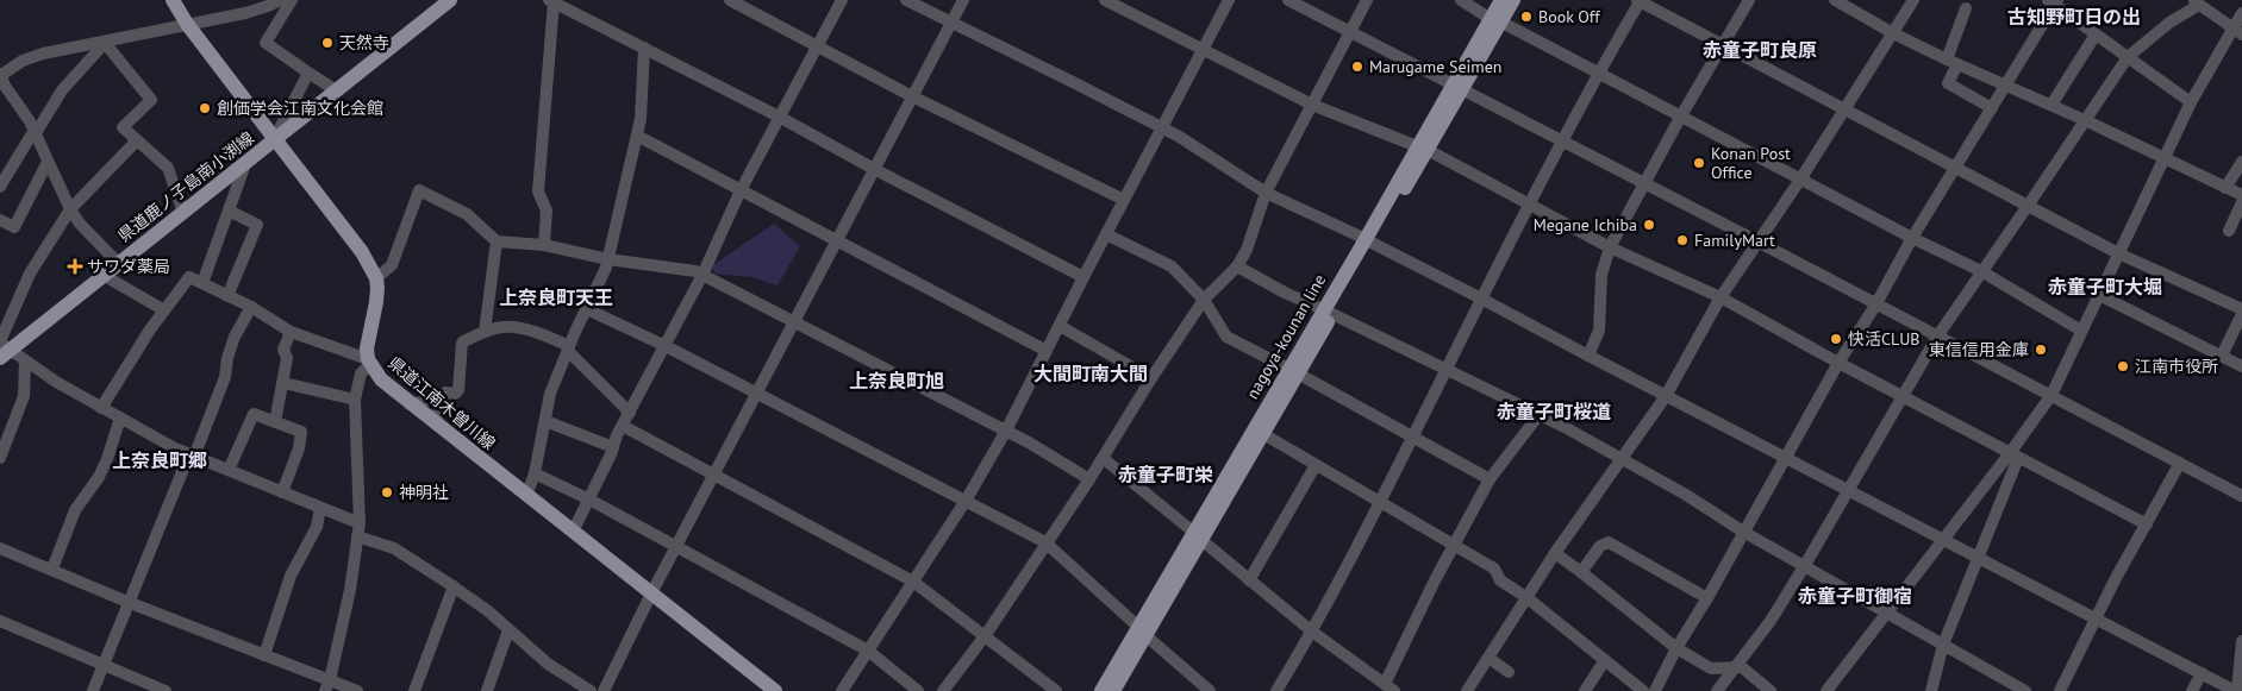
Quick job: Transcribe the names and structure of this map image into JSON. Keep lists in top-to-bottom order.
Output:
{
  "streets": {
    "main road": ["県道鹿ノ子島南小渕線", "nagoya-kounan line", "県道江南木曽川線"]
  },
  "districts": [
    "古知野町日の出",
    "赤童子町良原",
    "赤童子町大堀",
    "上奈良町天王",
    "大間町南大間",
    "上奈良町旭",
    "赤童子町桜道",
    "上奈良町郷",
    "赤童子町栄",
    "赤童子町御宿"
  ],
  "places": {
    "other": [
      "Book Off",
      "天然寺",
      "Marugame Seimen",
      "創価学会江南文化会館",
      "Konan Post Office",
      "Megane Ichiba",
      "FamilyMart",
      "快活CLUB",
      "東信信用金庫",
      "江南市役所",
      "神明社"
    ],
    "health": ["サワダ薬局"]
  }
}
